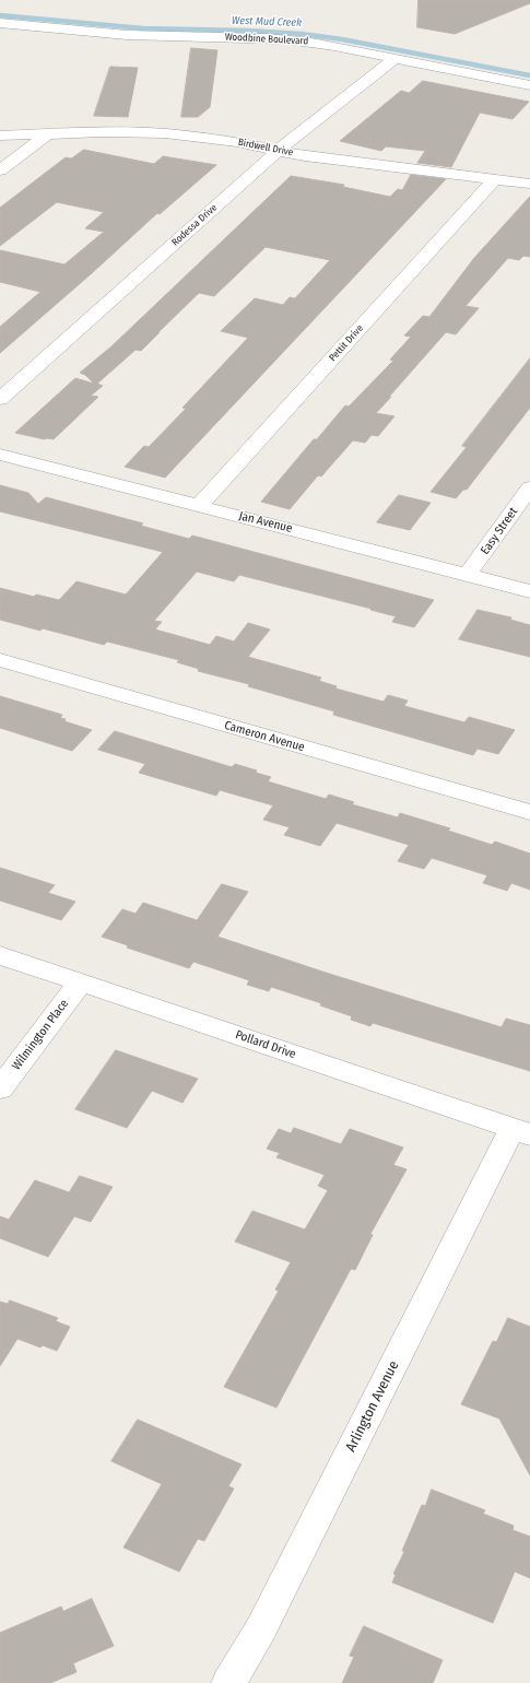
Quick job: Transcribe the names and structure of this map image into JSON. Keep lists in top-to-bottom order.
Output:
{
  "streets": {
    "street": [
      "Woodbine Boulevard",
      "Birdwell Drive",
      "Rodessa Drive",
      "Pettit Drive",
      "Jan Avenue",
      "Easy Street",
      "Cameron Avenue",
      "Wilmington Place",
      "Pollard Drive",
      "Arlington Avenue"
    ]
  },
  "crossings": [
    ["Woodbine Boulevard", "Rodessa Drive"],
    ["Birdwell Drive", "Rodessa Drive"],
    ["Birdwell Drive", "Pettit Drive"],
    ["Pettit Drive", "Jan Avenue"],
    ["Jan Avenue", "Easy Street"],
    ["Wilmington Place", "Pollard Drive"],
    ["Pollard Drive", "Arlington Avenue"]
  ],
  "water": ["West Mud Creek"]
}
